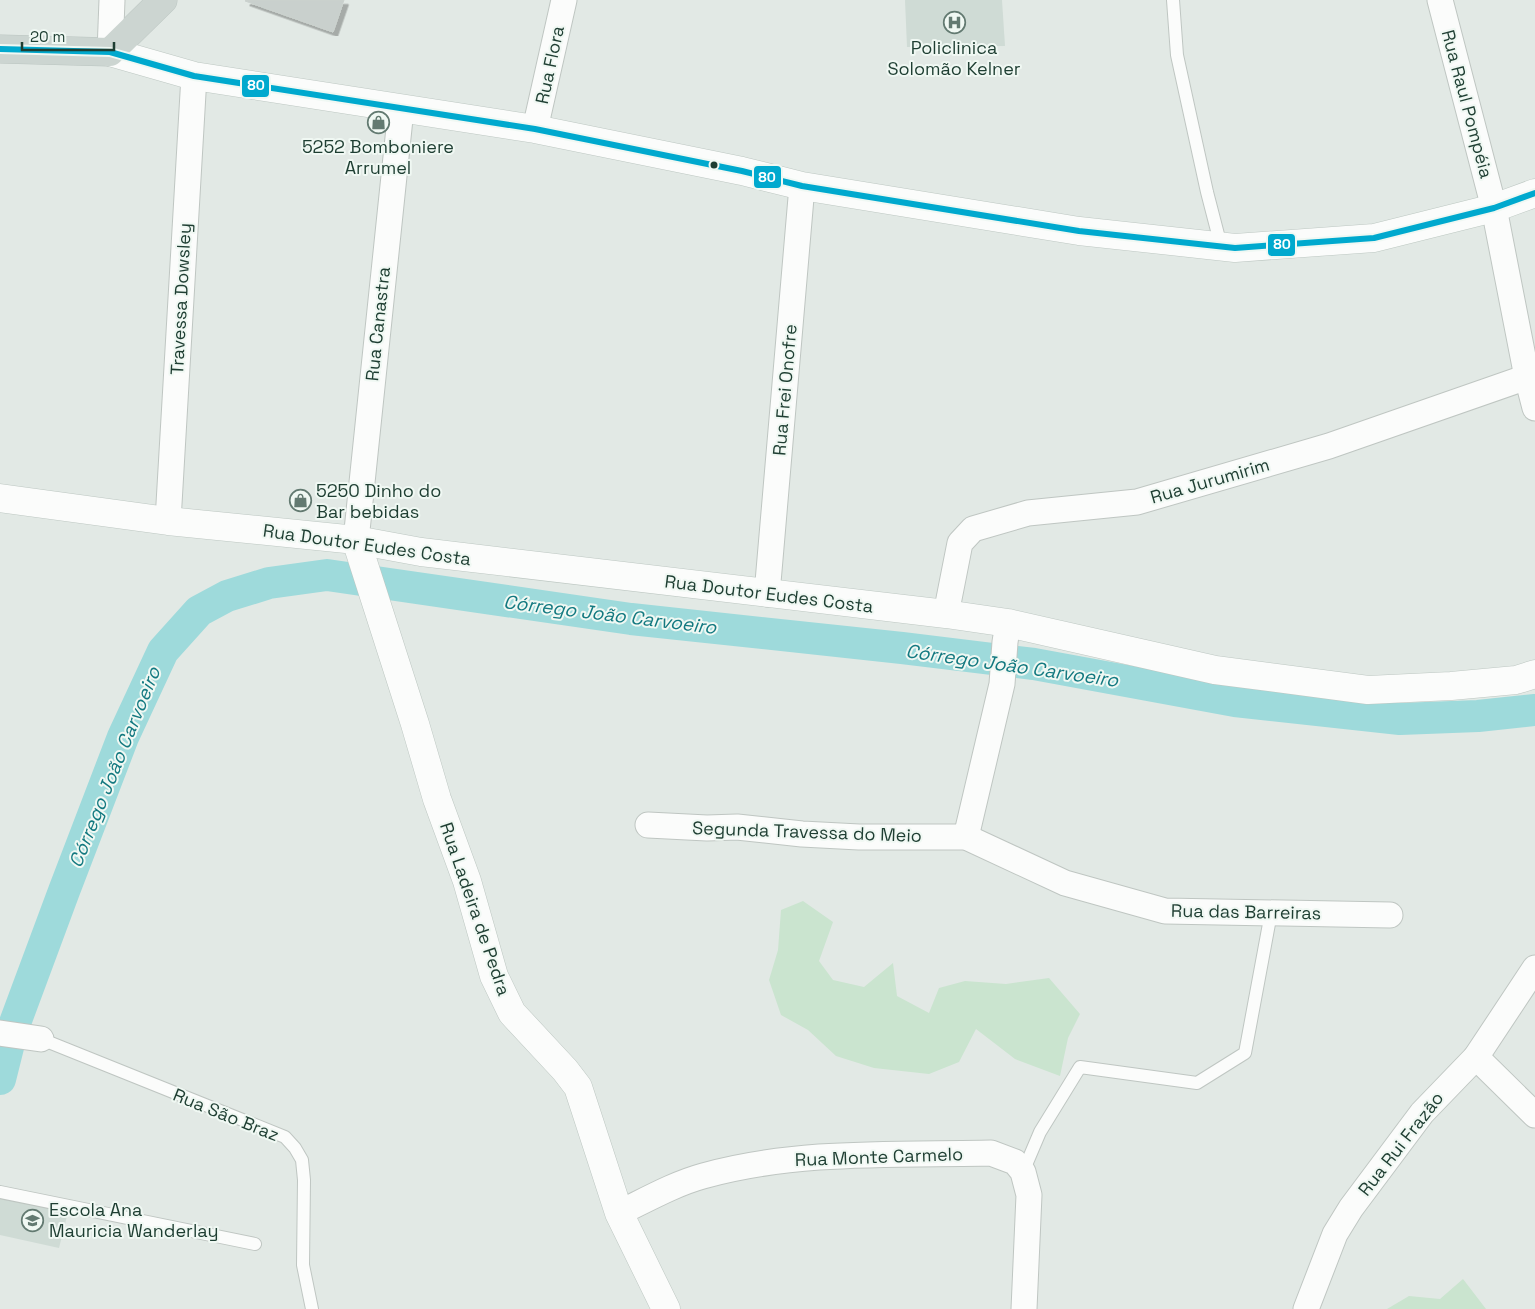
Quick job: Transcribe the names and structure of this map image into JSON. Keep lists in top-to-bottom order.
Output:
{
  "streets": {
    "street": [
      "Rua Flora",
      "Rua Raul Pompéia",
      "Travessa Dowsley",
      "Rua Canastra",
      "Rua Frei Onofre",
      "Rua Jurumirim",
      "Rua Doutor Eudes Costa",
      "Segunda Travessa do Meio",
      "Rua Ladeira de Pedra",
      "Rua das Barreiras",
      "Rua São Braz",
      "Rua Rui Frazão",
      "Rua Monte Carmelo"
    ]
  },
  "crossings": [
    ["Rua Raul Pompéia", "Rua Jurumirim"],
    ["Travessa Dowsley", "Rua Doutor Eudes Costa"],
    ["Rua Canastra", "Rua Doutor Eudes Costa"],
    ["Rua Canastra", "Rua Ladeira de Pedra"],
    ["Rua Frei Onofre", "Rua Doutor Eudes Costa"],
    ["Rua Jurumirim", "Rua Doutor Eudes Costa"],
    ["Rua Doutor Eudes Costa", "Rua Ladeira de Pedra"],
    ["Segunda Travessa do Meio", "Rua das Barreiras"],
    ["Rua Ladeira de Pedra", "Rua Monte Carmelo"]
  ],
  "water": ["Córrego João Carvoeiro"],
  "places": {
    "hospital": ["Policlinica Solomão Kelner"],
    "shop": ["5252 Bomboniere Arrumel", "5250 Dinho do Bar bebidas"],
    "school or university": ["Escola Ana Mauricia Wanderlay"]
  },
  "lines": ["transit line 80"],
  "scale_bar": "20 m"
}
